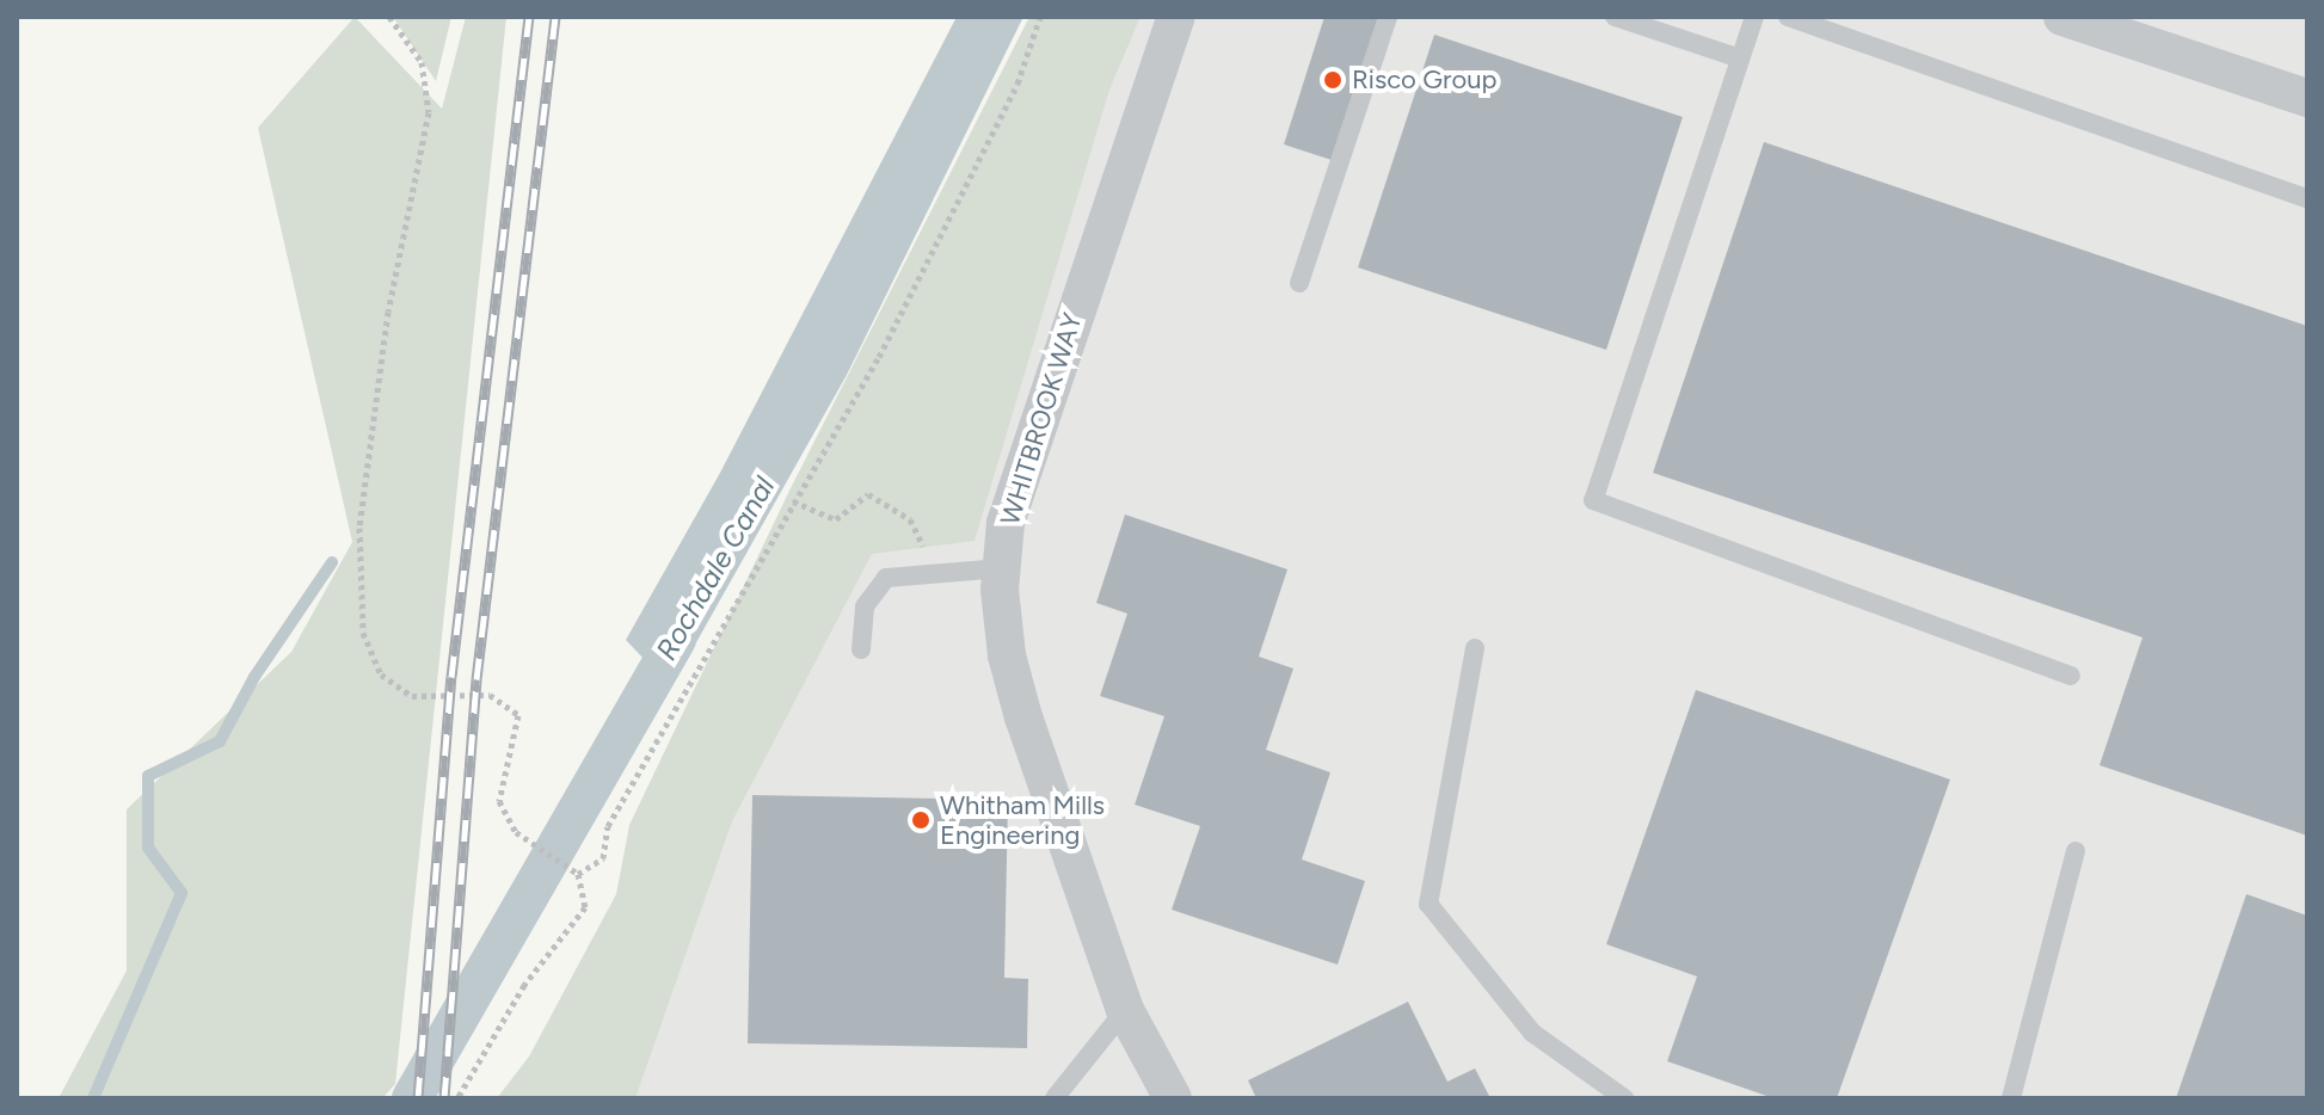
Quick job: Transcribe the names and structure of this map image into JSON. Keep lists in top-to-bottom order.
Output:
{
  "streets": {
    "street": ["WHITBROOK WAY"]
  },
  "water": ["Rochdale Canal"],
  "places": ["Risco Group", "Whitham Mills Engineering"]
}
